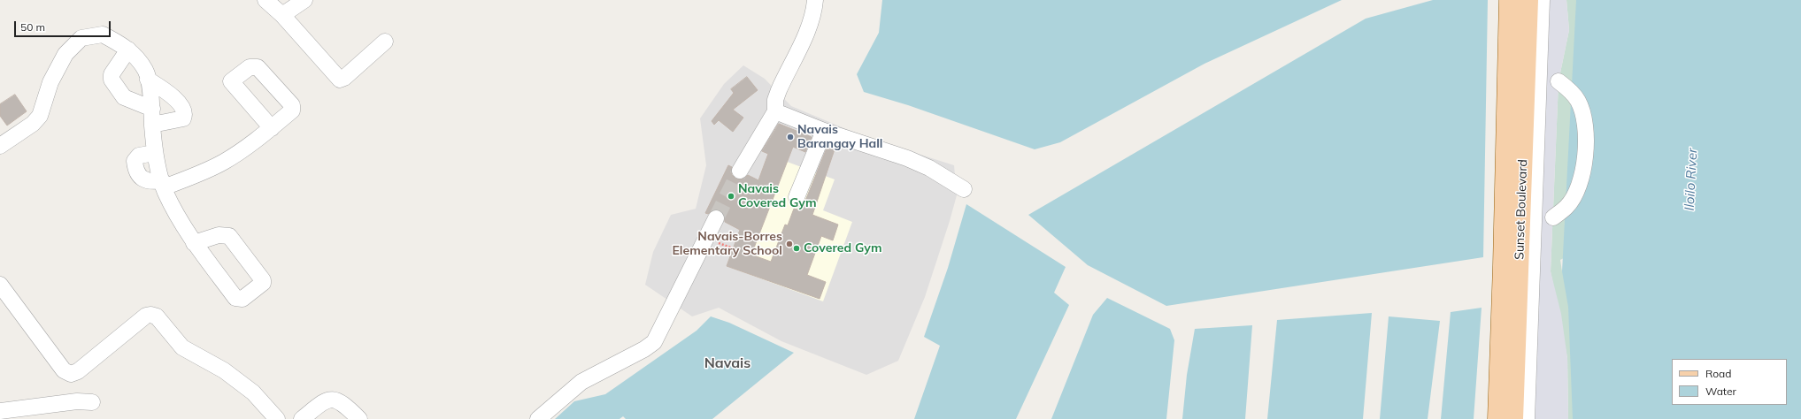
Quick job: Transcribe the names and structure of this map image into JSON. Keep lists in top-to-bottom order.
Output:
{
  "streets": {
    "main road": ["Sunset Boulevard"]
  },
  "districts": ["Navais"],
  "water": ["Iloilo River"],
  "places": [
    "Navais Barangay Hall",
    "Navais Covered Gym",
    "Navais-Borres Elementary School",
    "Covered Gym"
  ],
  "legend": ["Road", "Water"],
  "scale_bar": "50 m"
}
